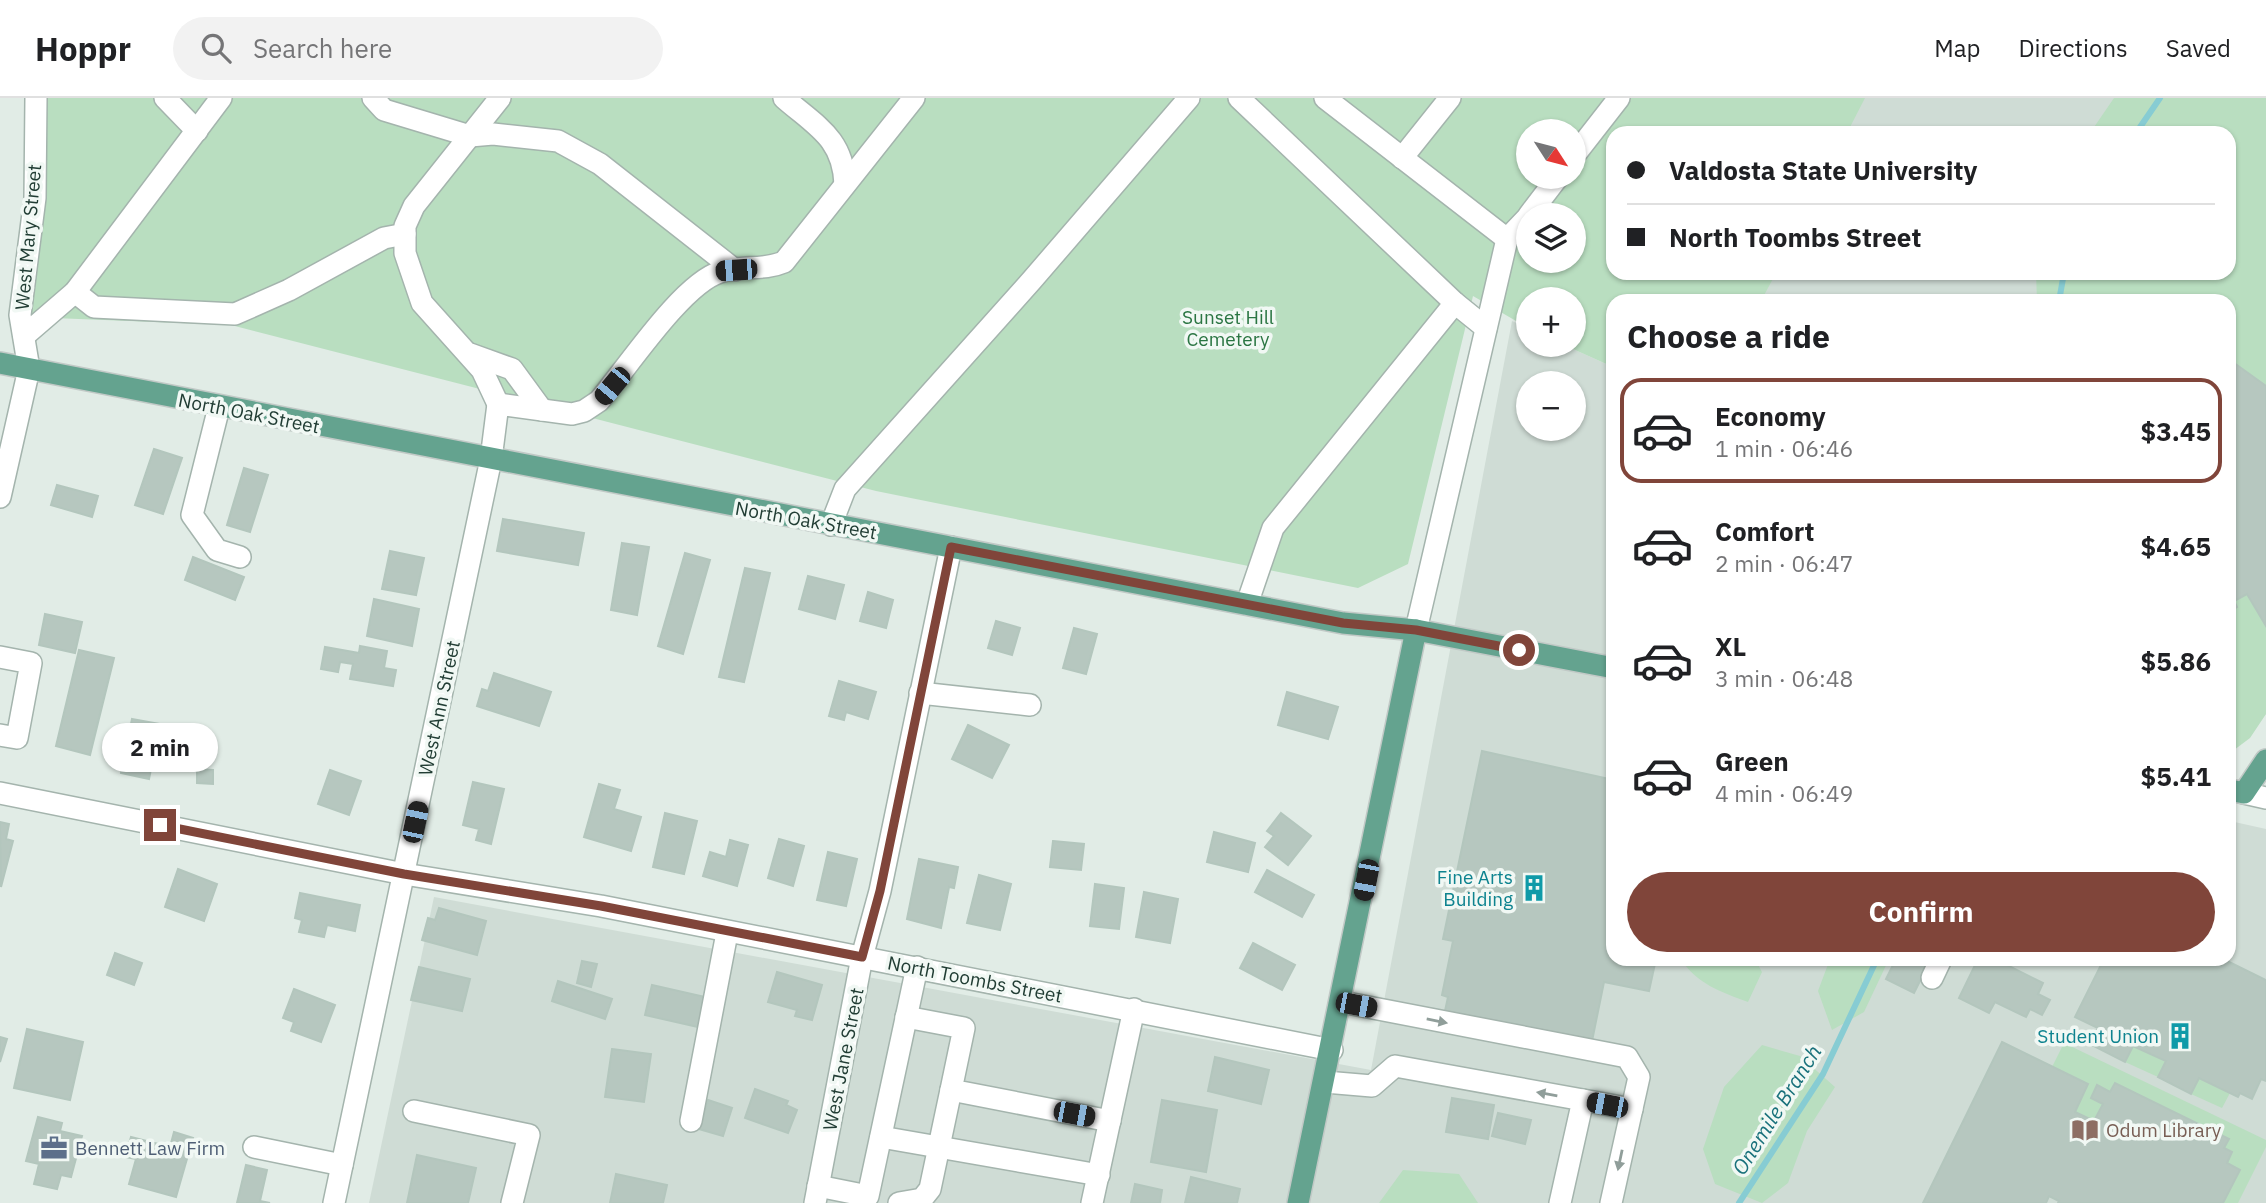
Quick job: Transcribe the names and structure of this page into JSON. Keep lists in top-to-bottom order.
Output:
{
  "streets": {
    "main road": ["North Oak Street"],
    "street": [
      "West Mary Street",
      "West Ann Street",
      "North Toombs Street",
      "West Jane Street"
    ]
  },
  "crossings": [
    ["West Mary Street", "North Oak Street"],
    ["North Oak Street", "West Ann Street"],
    ["North Oak Street", "West Jane Street"],
    ["West Ann Street", "North Toombs Street"],
    ["North Toombs Street", "West Jane Street"]
  ],
  "water": ["Onemile Branch"],
  "parks": ["Sunset Hill Cemetery"],
  "places": {
    "building": ["Fine Arts Building", "Student Union"],
    "library": ["Odum Library"],
    "office": ["Bennett Law Firm"]
  },
  "north": "bottom right",
  "page": {
    "header": "Hoppr",
    "search": "Search here",
    "nav": ["Map", "Directions", "Saved"],
    "map_buttons": ["+", "−"],
    "banner": ["Valdosta State University", "North Toombs Street"],
    "heading": "Choose a ride",
    "list": [
      {
        "name": "Economy",
        "note": "1 min · 06:46",
        "value": "$3.45"
      },
      {
        "name": "Comfort",
        "note": "2 min · 06:47",
        "value": "$4.65"
      },
      {
        "name": "XL",
        "note": "3 min · 06:48",
        "value": "$5.86"
      },
      {
        "name": "Green",
        "note": "4 min · 06:49",
        "value": "$5.41"
      }
    ],
    "bubble": "2 min",
    "buttons": "Confirm"
  }
}
